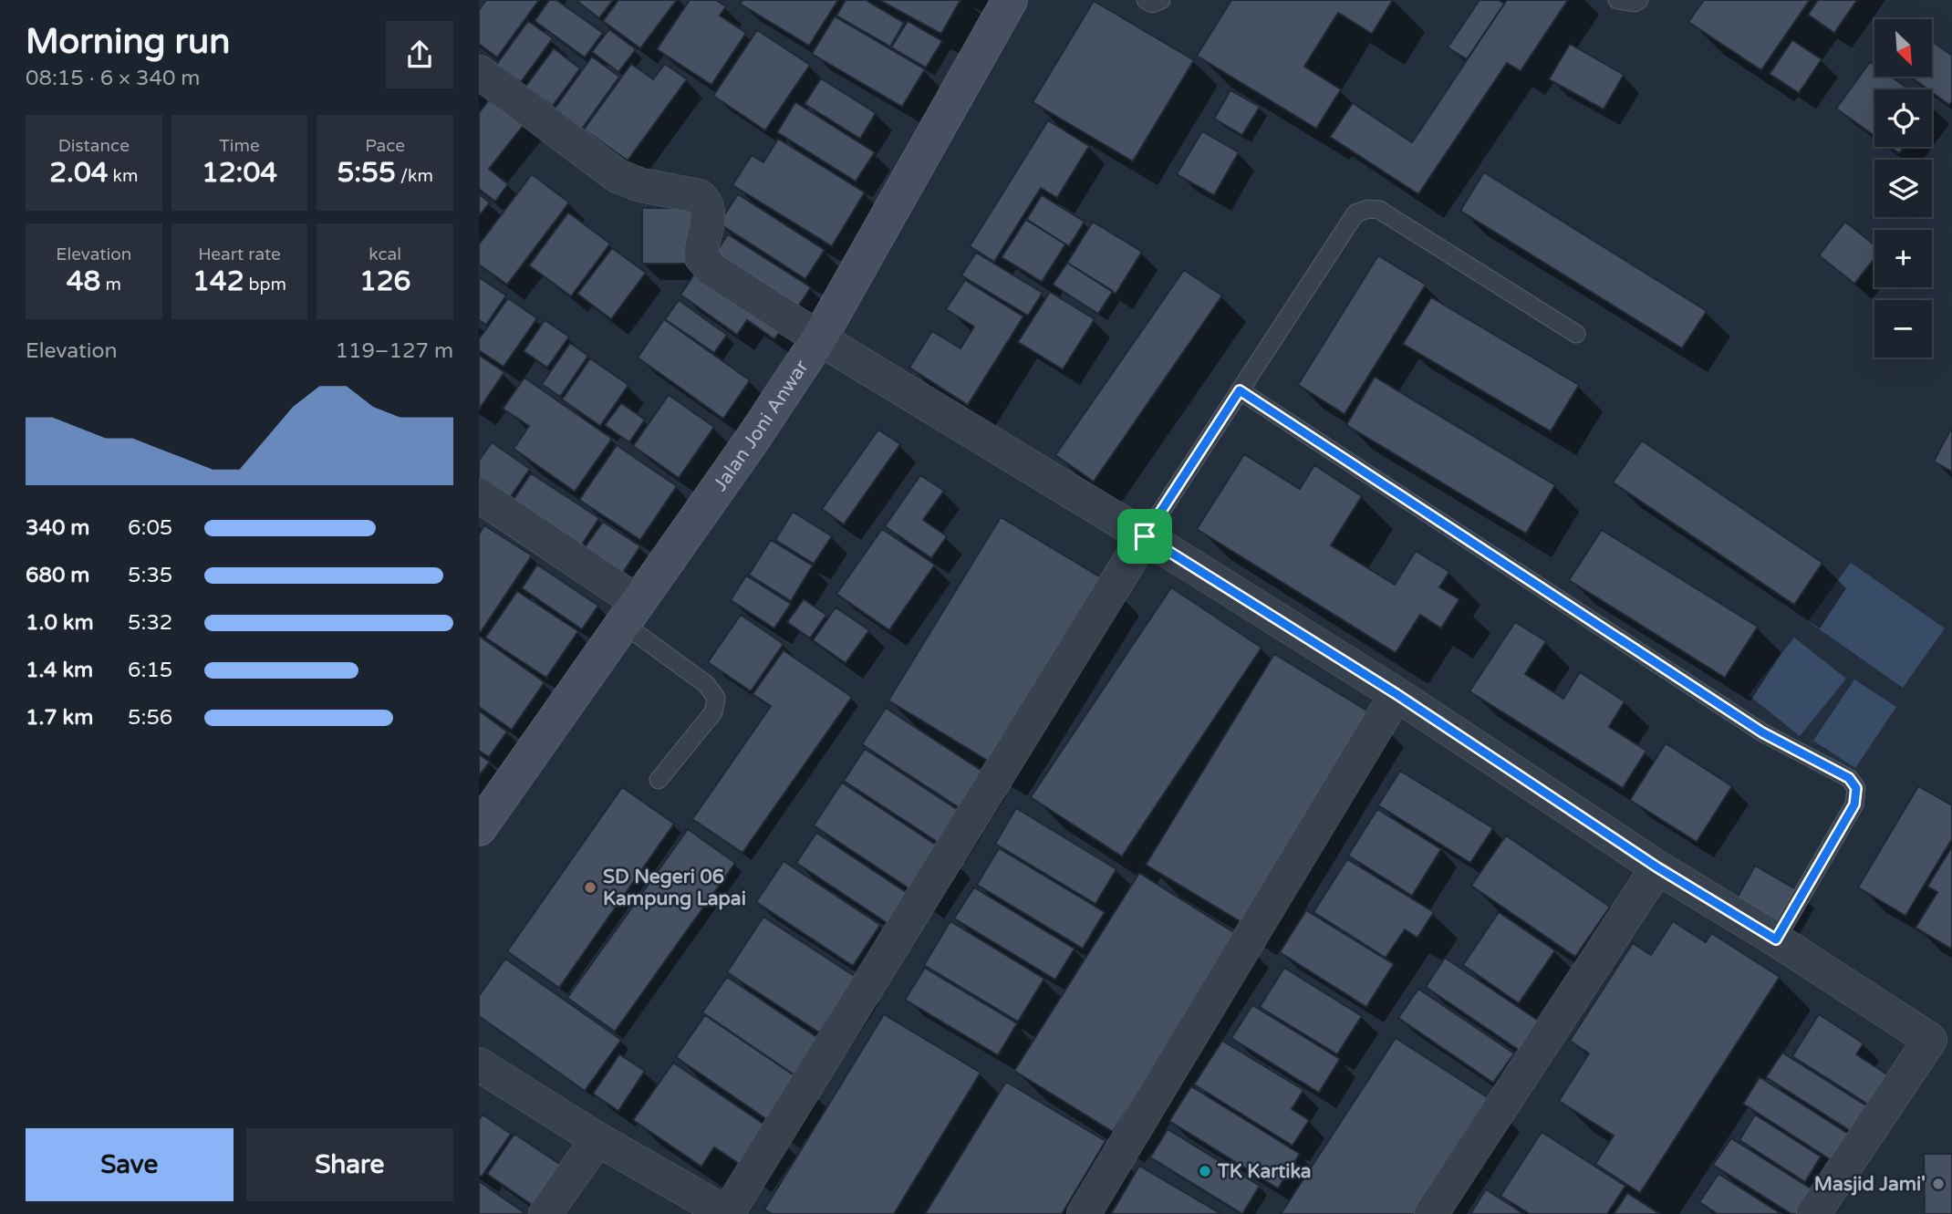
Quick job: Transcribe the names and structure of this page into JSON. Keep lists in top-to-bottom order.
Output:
{
  "streets": {
    "main road": ["Jalan Joni Anwar"]
  },
  "places": ["SD Negeri 06 Kampung Lapai", "TK Kartika", "Masjid Jami'"],
  "north": "bottom right",
  "page": {
    "heading": ["Morning run", "08:15 · 6 × 340 m"],
    "map_buttons": ["+", "−"],
    "stats": [
      ["Distance", "2.04 km"],
      ["Time", "12:04"],
      ["Pace", "5:55 /km"],
      ["Elevation", "48 m"],
      ["Heart rate", "142 bpm"],
      ["kcal", "126"]
    ],
    "chart": ["Elevation", "119–127 m"],
    "list": [
      {
        "name": "340 m",
        "note": "6:05"
      },
      {
        "name": "680 m",
        "note": "5:35"
      },
      {
        "name": "1.0 km",
        "note": "5:32"
      },
      {
        "name": "1.4 km",
        "note": "6:15"
      },
      {
        "name": "1.7 km",
        "note": "5:56"
      }
    ],
    "buttons": ["Save", "Share"]
  }
}
